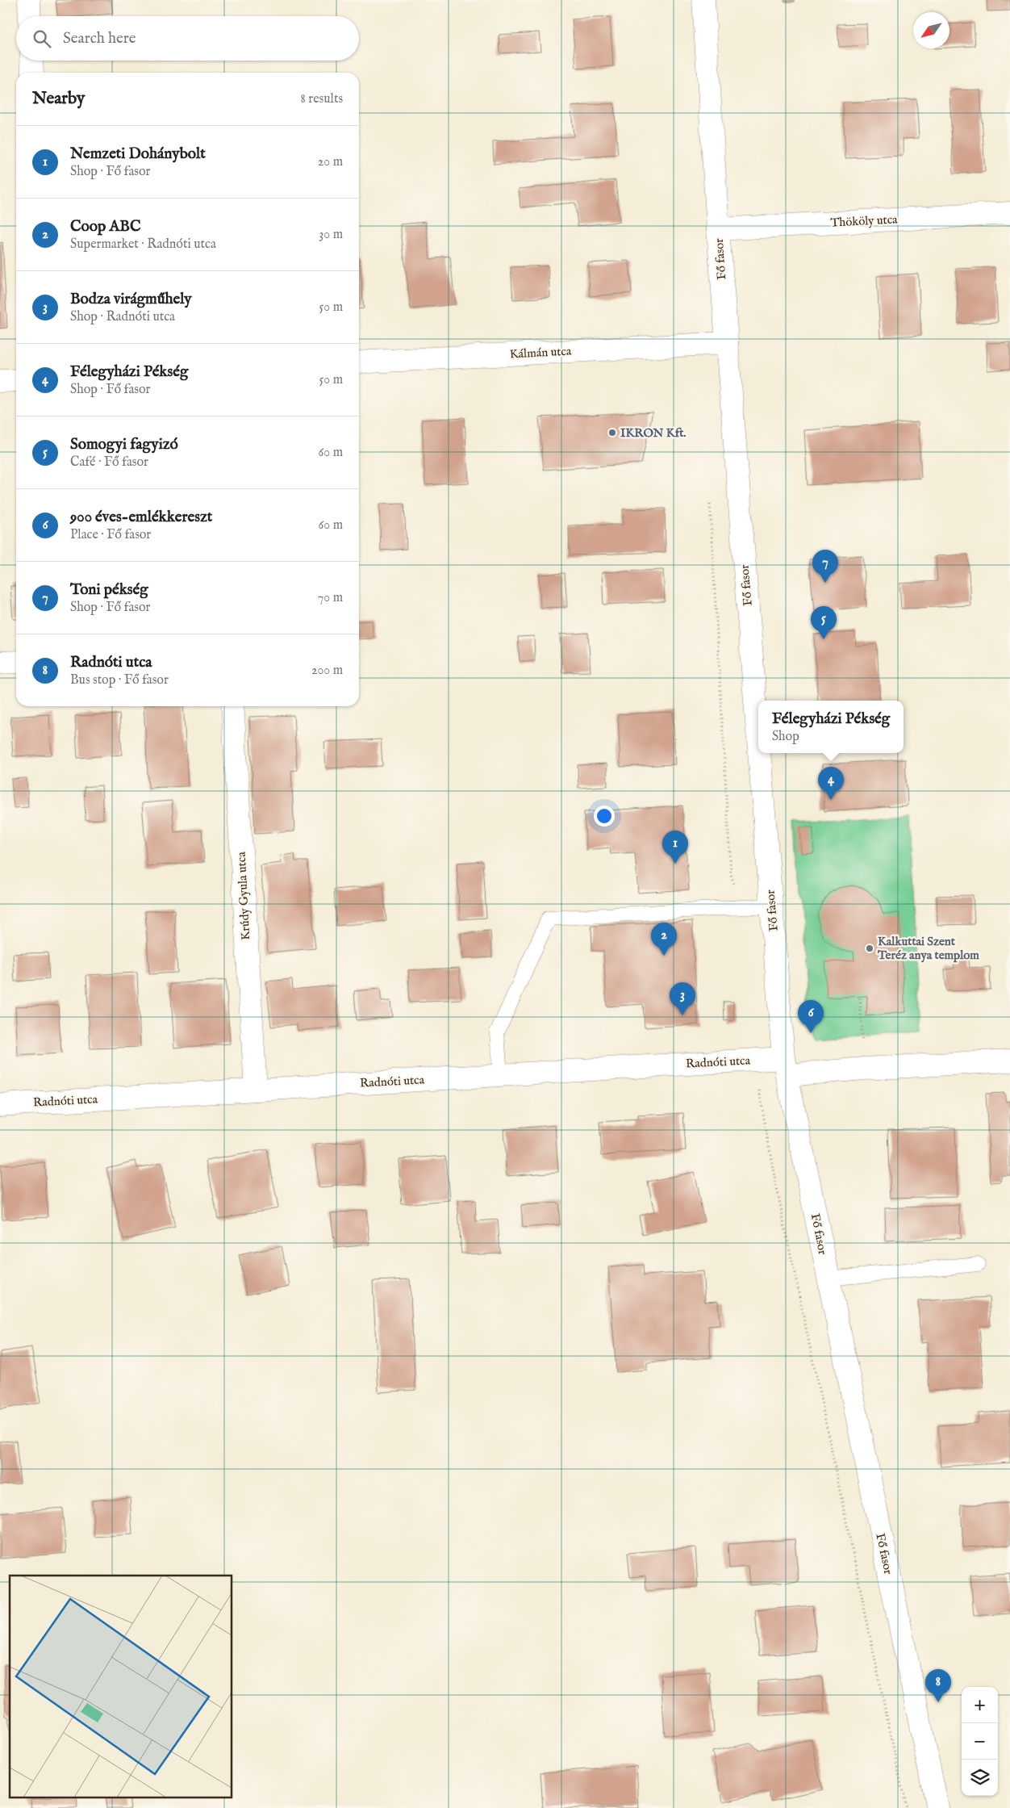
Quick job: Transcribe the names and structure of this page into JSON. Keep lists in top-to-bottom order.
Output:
{
  "streets": {
    "street": [
      "Thököly utca",
      "Fő fasor",
      "Kálmán utca",
      "Krúdy Gyula utca",
      "Radnóti utca"
    ]
  },
  "crossings": [
    ["Thököly utca", "Fő fasor"],
    ["Fő fasor", "Kálmán utca"],
    ["Fő fasor", "Radnóti utca"],
    ["Krúdy Gyula utca", "Radnóti utca"]
  ],
  "places": ["IKRON Kft.", "Kalkuttai Szent Teréz anya templom"],
  "north": "bottom left",
  "page": {
    "search": "Search here",
    "heading": ["Nearby", "8 results"],
    "list": [
      {
        "mark": "1",
        "name": "Nemzeti Dohánybolt",
        "note": "Shop · Fő fasor",
        "value": "20 m"
      },
      {
        "mark": "2",
        "name": "Coop ABC",
        "note": "Supermarket · Radnóti utca",
        "value": "30 m"
      },
      {
        "mark": "3",
        "name": "Bodza virágműhely",
        "note": "Shop · Radnóti utca",
        "value": "50 m"
      },
      {
        "mark": "4",
        "name": "Félegyházi Pékség",
        "note": "Shop · Fő fasor",
        "value": "50 m"
      },
      {
        "mark": "5",
        "name": "Somogyi fagyizó",
        "note": "Café · Fő fasor",
        "value": "60 m"
      },
      {
        "mark": "6",
        "name": "900 éves-emlékkereszt",
        "note": "Place · Fő fasor",
        "value": "60 m"
      },
      {
        "mark": "7",
        "name": "Toni pékség",
        "note": "Shop · Fő fasor",
        "value": "70 m"
      },
      {
        "mark": "8",
        "name": "Radnóti utca",
        "note": "Bus stop · Fő fasor",
        "value": "200 m"
      }
    ],
    "pins": [
      "7",
      "5",
      "4",
      "1",
      "2",
      "3",
      "6",
      "8"
    ],
    "popup": ["Félegyházi Pékség", "Shop"],
    "map_buttons": ["+", "−"]
  }
}
